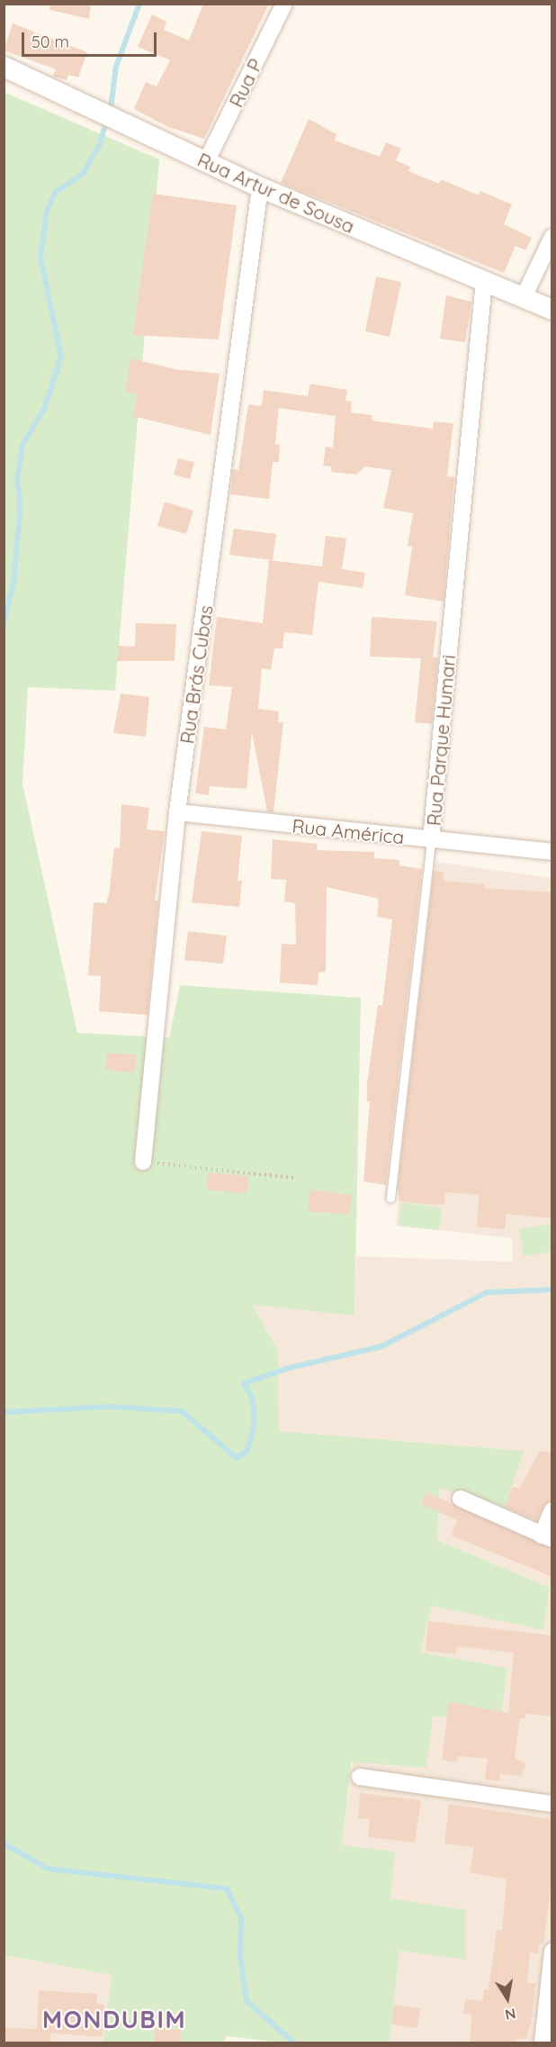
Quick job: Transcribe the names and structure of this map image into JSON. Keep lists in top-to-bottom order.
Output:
{
  "streets": {
    "street": [
      "Rua P",
      "Rua Artur de Sousa",
      "Rua Brás Cubas",
      "Rua Parque Humari",
      "Rua América"
    ]
  },
  "crossings": [
    ["Rua P", "Rua Artur de Sousa"],
    ["Rua Artur de Sousa", "Rua Brás Cubas"],
    ["Rua Artur de Sousa", "Rua Parque Humari"],
    ["Rua Brás Cubas", "Rua América"],
    ["Rua Parque Humari", "Rua América"]
  ],
  "districts": ["MONDUBIM"],
  "scale_bar": "50 m",
  "north": "bottom"
}
